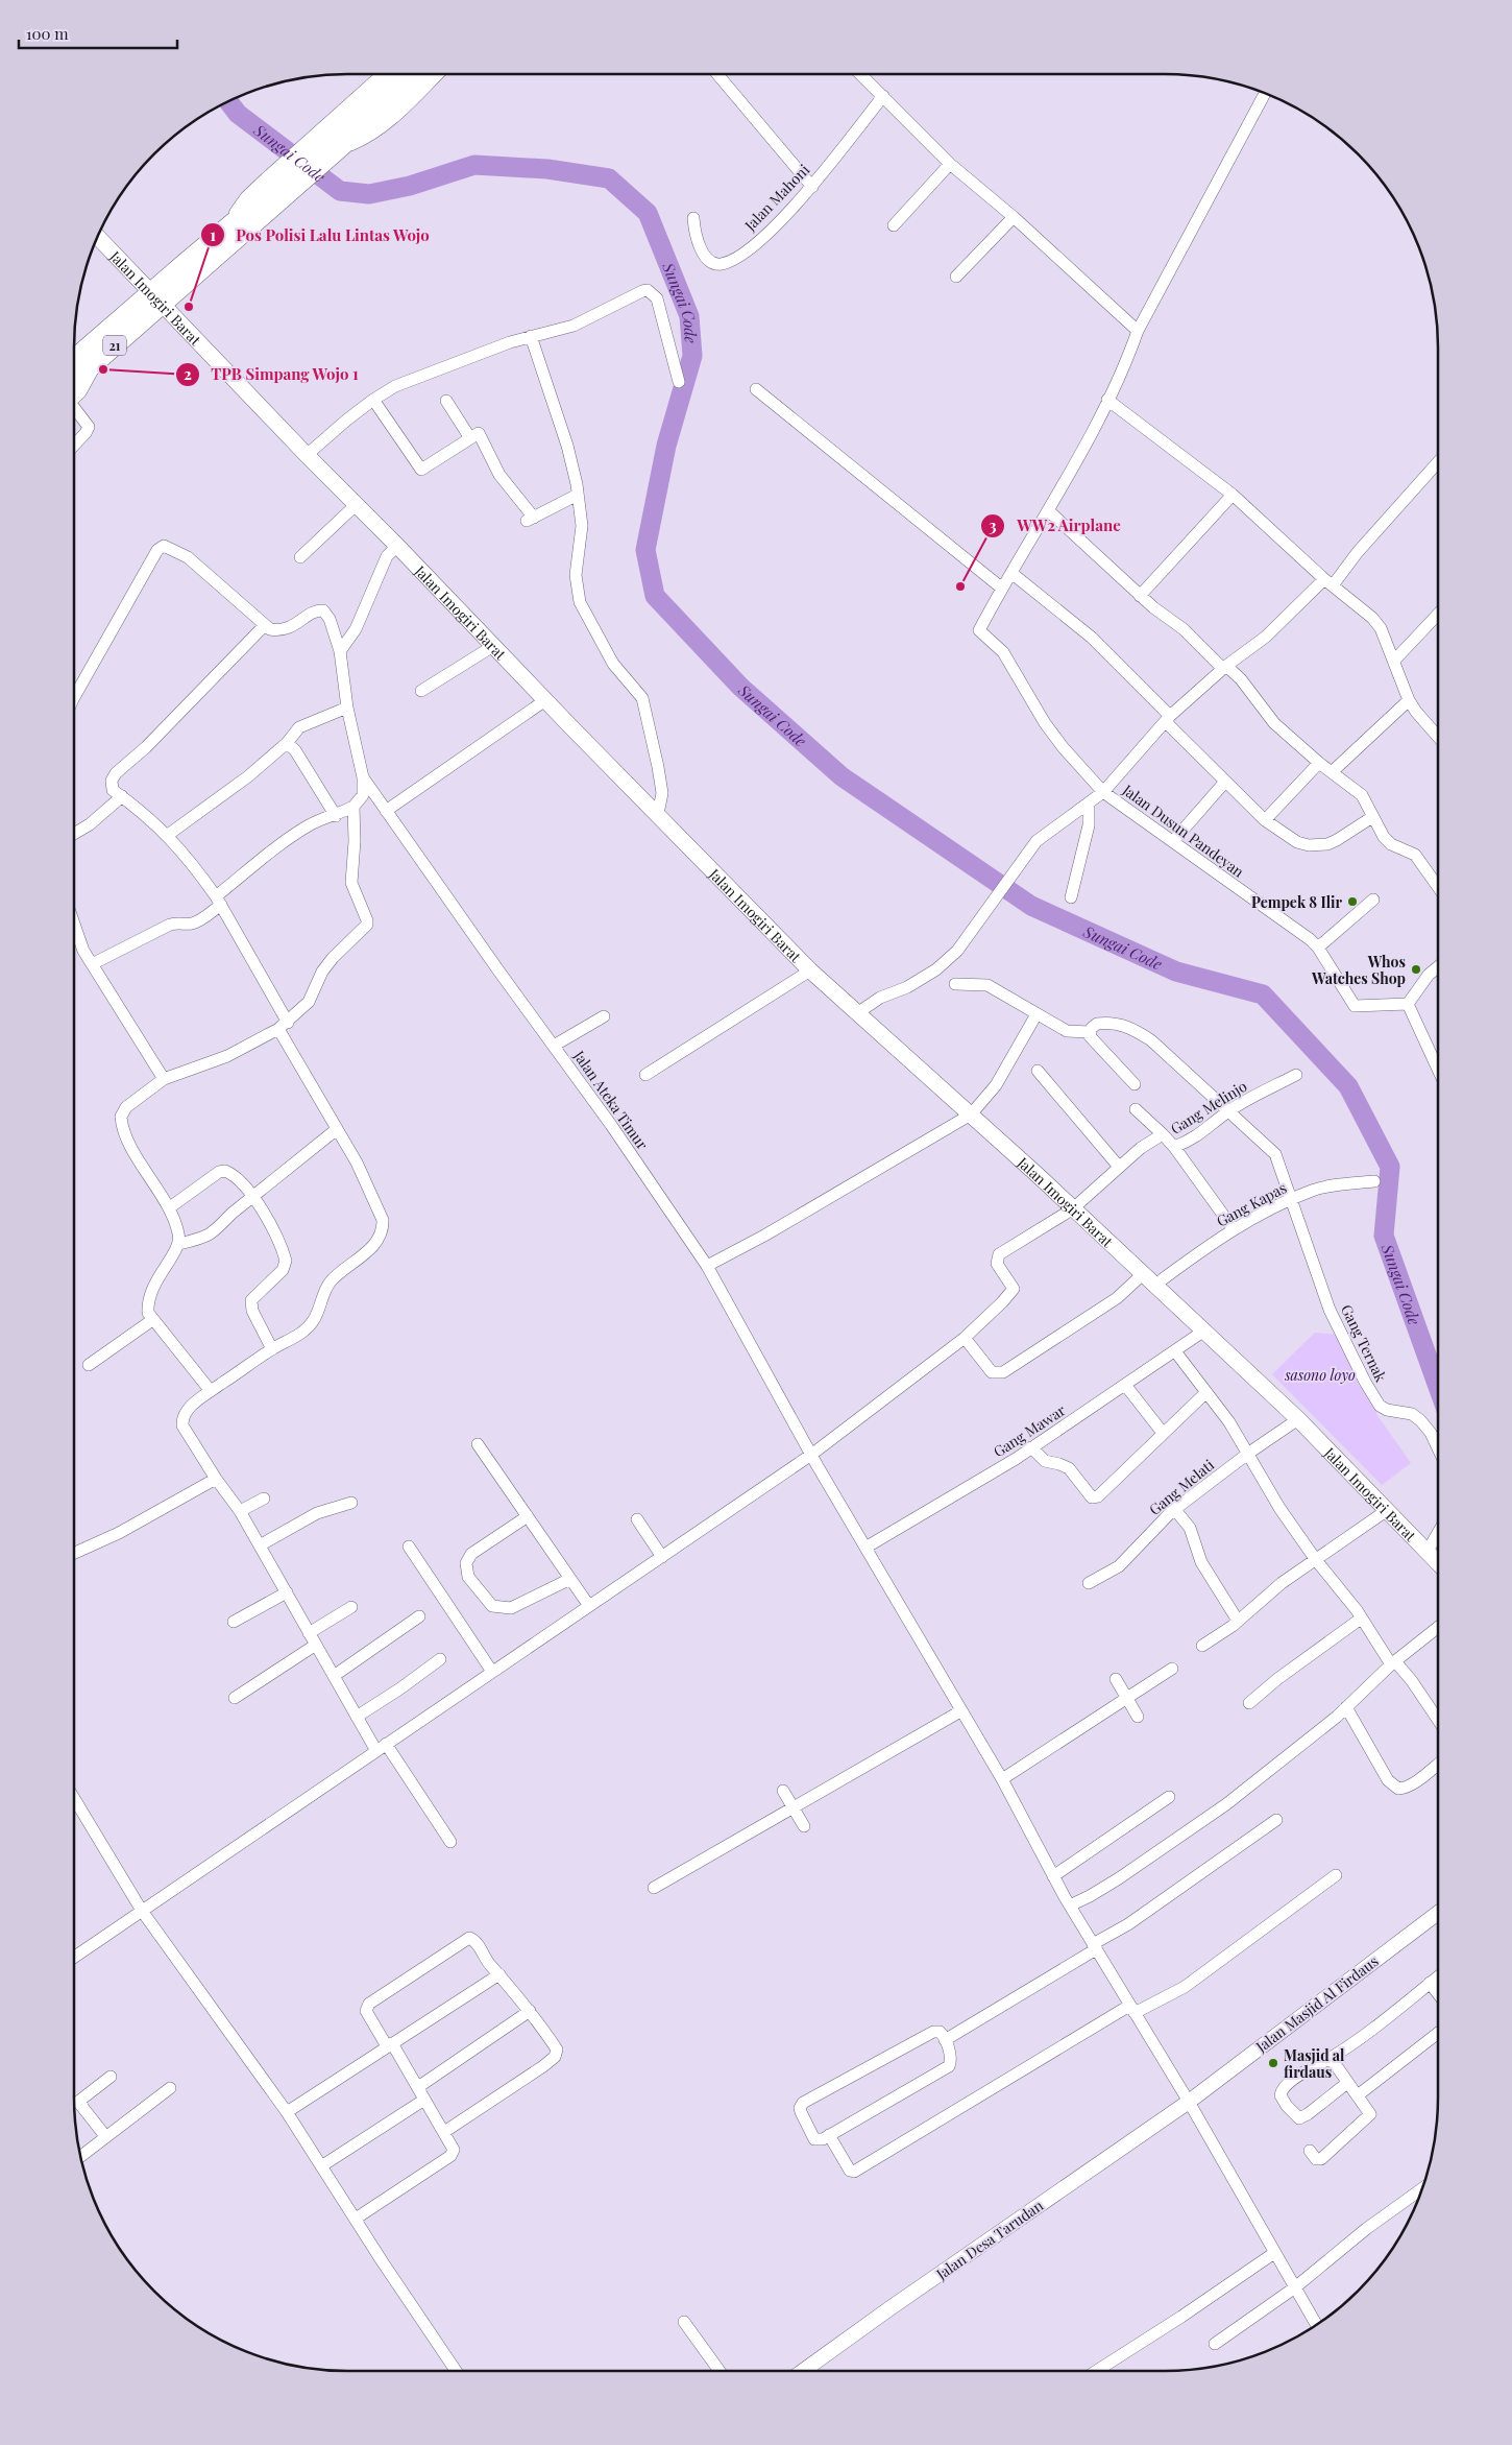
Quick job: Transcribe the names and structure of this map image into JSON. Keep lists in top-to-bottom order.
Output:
{
  "streets": {
    "highway": ["21"],
    "main road": ["Jalan Imogiri Barat"],
    "street": [
      "Jalan Mahoni",
      "Jalan Dusun Pandeyan",
      "Jalan Ateka Timur",
      "Gang Melinjo",
      "Gang Kapas",
      "Gang Ternak",
      "Gang Mawar",
      "Gang Melati",
      "Jalan Masjid Al Firdaus",
      "Jalan Desa Tarudan"
    ]
  },
  "crossings": [
    ["Jalan Imogiri Barat", "21"],
    ["Jalan Imogiri Barat", "Jalan Dusun Pandeyan"],
    ["Jalan Imogiri Barat", "Gang Melinjo"],
    ["Jalan Imogiri Barat", "Gang Kapas"],
    ["Jalan Imogiri Barat", "Gang Mawar"],
    ["Jalan Imogiri Barat", "Gang Melati"],
    ["Jalan Ateka Timur", "Gang Mawar"],
    ["Jalan Ateka Timur", "Jalan Masjid Al Firdaus"],
    ["Jalan Ateka Timur", "Jalan Desa Tarudan"],
    ["Gang Melinjo", "Gang Ternak"],
    ["Gang Kapas", "Gang Ternak"],
    ["Jalan Masjid Al Firdaus", "Jalan Desa Tarudan"]
  ],
  "water": ["Sungai Code"],
  "parks": ["sasono loyo"],
  "places": [
    "Pos Polisi Lalu Lintas Wojo",
    "TPB Simpang Wojo 1",
    "WW2 Airplane",
    "Pempek 8 Ilir",
    "Whos Watches Shop",
    "Masjid al firdaus"
  ],
  "scale_bar": "100 m"
}
